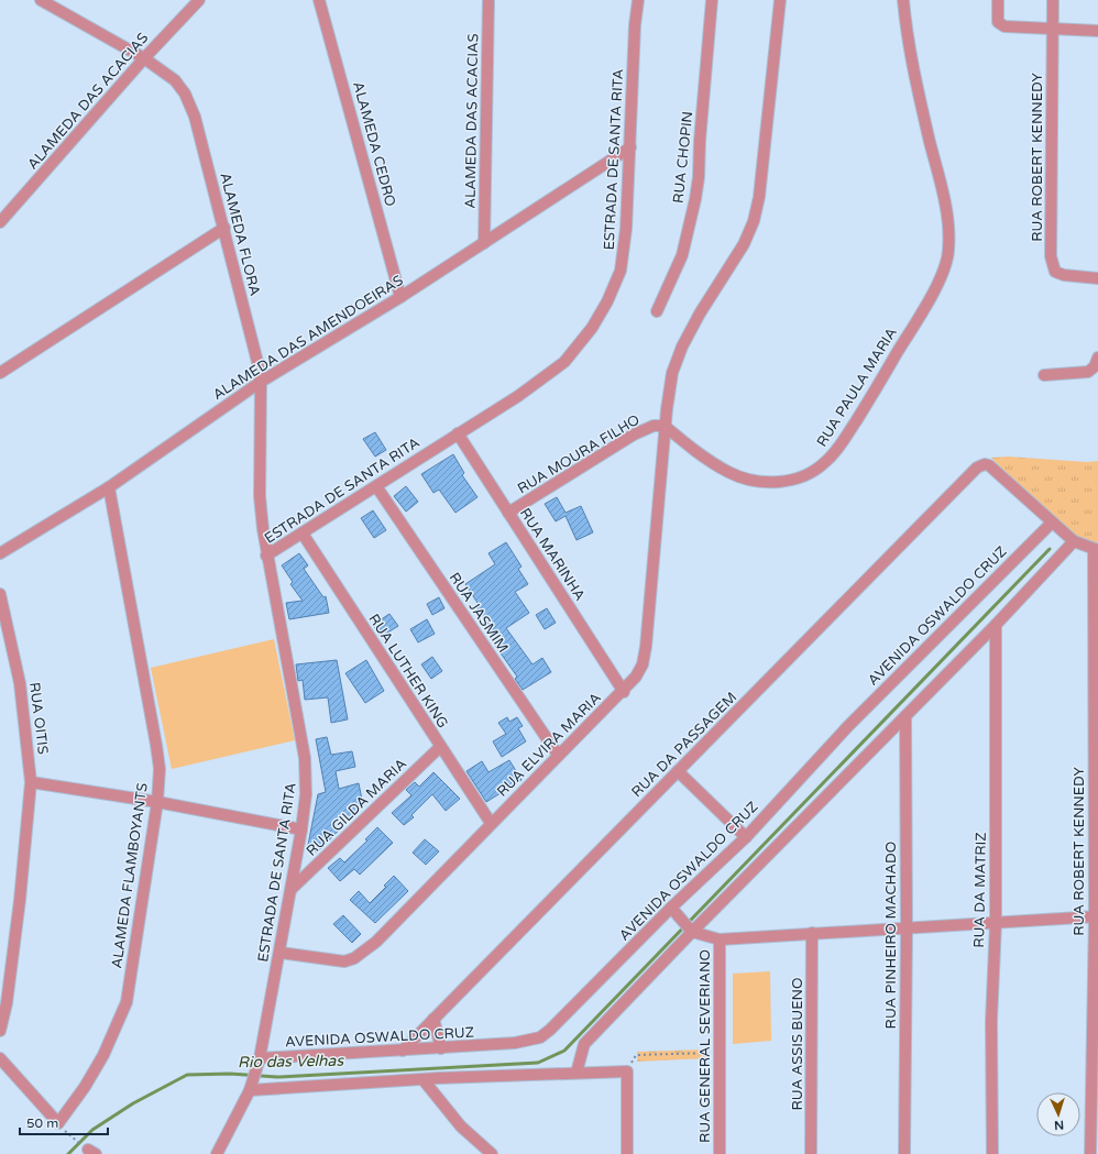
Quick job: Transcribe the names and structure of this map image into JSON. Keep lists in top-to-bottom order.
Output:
{
  "streets": {
    "street": [
      "ALAMEDA DAS ACACIAS",
      "ALAMEDA CEDRO",
      "RUA CHOPIN",
      "RUA ROBERT KENNEDY",
      "ESTRADA DE SANTA RITA",
      "ALAMEDA FLORA",
      "ALAMEDA DAS AMENDOEIRAS",
      "RUA PAULA MARIA",
      "RUA MOURA FILHO",
      "RUA MARINHA",
      "RUA JASMIM",
      "AVENIDA OSWALDO CRUZ",
      "RUA LUTHER KING",
      "RUA OITIS",
      "RUA ELVIRA MARIA",
      "RUA DA PASSAGEM",
      "RUA GILDA MARIA",
      "ALAMEDA FLAMBOYANTS",
      "RUA DA MATRIZ",
      "RUA PINHEIRO MACHADO",
      "RUA ASSIS BUENO",
      "RUA GENERAL SEVERIANO"
    ]
  },
  "crossings": [
    ["ALAMEDA DAS ACACIAS", "ALAMEDA FLORA"],
    ["ALAMEDA DAS ACACIAS", "ALAMEDA DAS AMENDOEIRAS"],
    ["ALAMEDA CEDRO", "ALAMEDA DAS AMENDOEIRAS"],
    ["ESTRADA DE SANTA RITA", "ALAMEDA FLORA"],
    ["ESTRADA DE SANTA RITA", "ALAMEDA DAS AMENDOEIRAS"],
    ["ESTRADA DE SANTA RITA", "RUA MARINHA"],
    ["ESTRADA DE SANTA RITA", "RUA JASMIM"],
    ["ESTRADA DE SANTA RITA", "AVENIDA OSWALDO CRUZ"],
    ["ESTRADA DE SANTA RITA", "RUA LUTHER KING"],
    ["ESTRADA DE SANTA RITA", "RUA ELVIRA MARIA"],
    ["ESTRADA DE SANTA RITA", "RUA GILDA MARIA"],
    ["ALAMEDA FLORA", "ALAMEDA DAS AMENDOEIRAS"],
    ["ALAMEDA DAS AMENDOEIRAS", "ALAMEDA FLAMBOYANTS"],
    ["RUA PAULA MARIA", "RUA MOURA FILHO"],
    ["RUA PAULA MARIA", "RUA ELVIRA MARIA"],
    ["RUA MOURA FILHO", "RUA MARINHA"],
    ["RUA MOURA FILHO", "RUA ELVIRA MARIA"],
    ["RUA MARINHA", "RUA ELVIRA MARIA"],
    ["RUA JASMIM", "RUA ELVIRA MARIA"],
    ["AVENIDA OSWALDO CRUZ", "RUA DA PASSAGEM"],
    ["RUA LUTHER KING", "RUA ELVIRA MARIA"],
    ["RUA LUTHER KING", "RUA GILDA MARIA"]
  ],
  "water": ["Rio das Velhas"],
  "scale_bar": "50 m",
  "north": "bottom"
}
